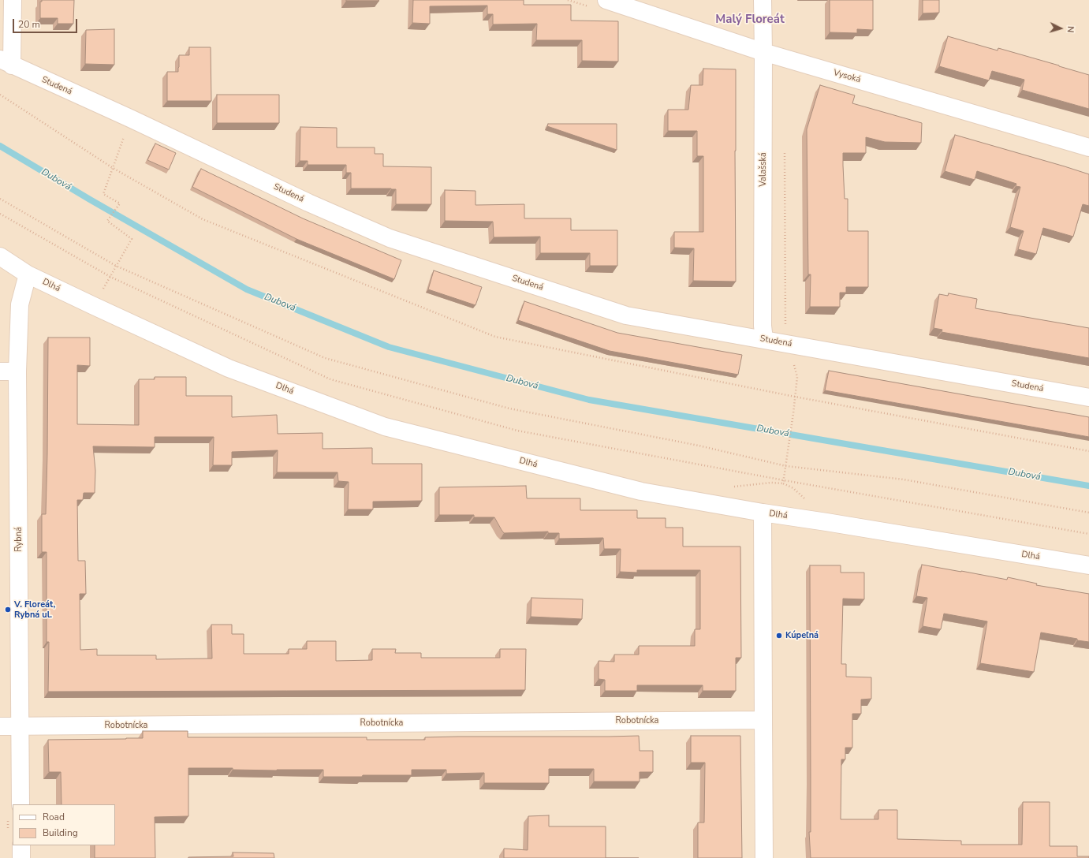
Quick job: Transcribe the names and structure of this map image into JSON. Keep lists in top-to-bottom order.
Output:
{
  "streets": {
    "street": [
      "Vysoká",
      "Studená",
      "Valašská",
      "Dlhá",
      "Rybná",
      "Robotnícka"
    ]
  },
  "crossings": [
    ["Vysoká", "Valašská"],
    ["Studená", "Valašská"],
    ["Dlhá", "Rybná"],
    ["Rybná", "Robotnícka"]
  ],
  "districts": ["Malý Floreát"],
  "water": ["Dubová"],
  "places": ["V. Floreát, Rybná ul.", "Kúpeľná"],
  "legend": ["Road", "Building"],
  "scale_bar": "20 m",
  "north": "right"
}
